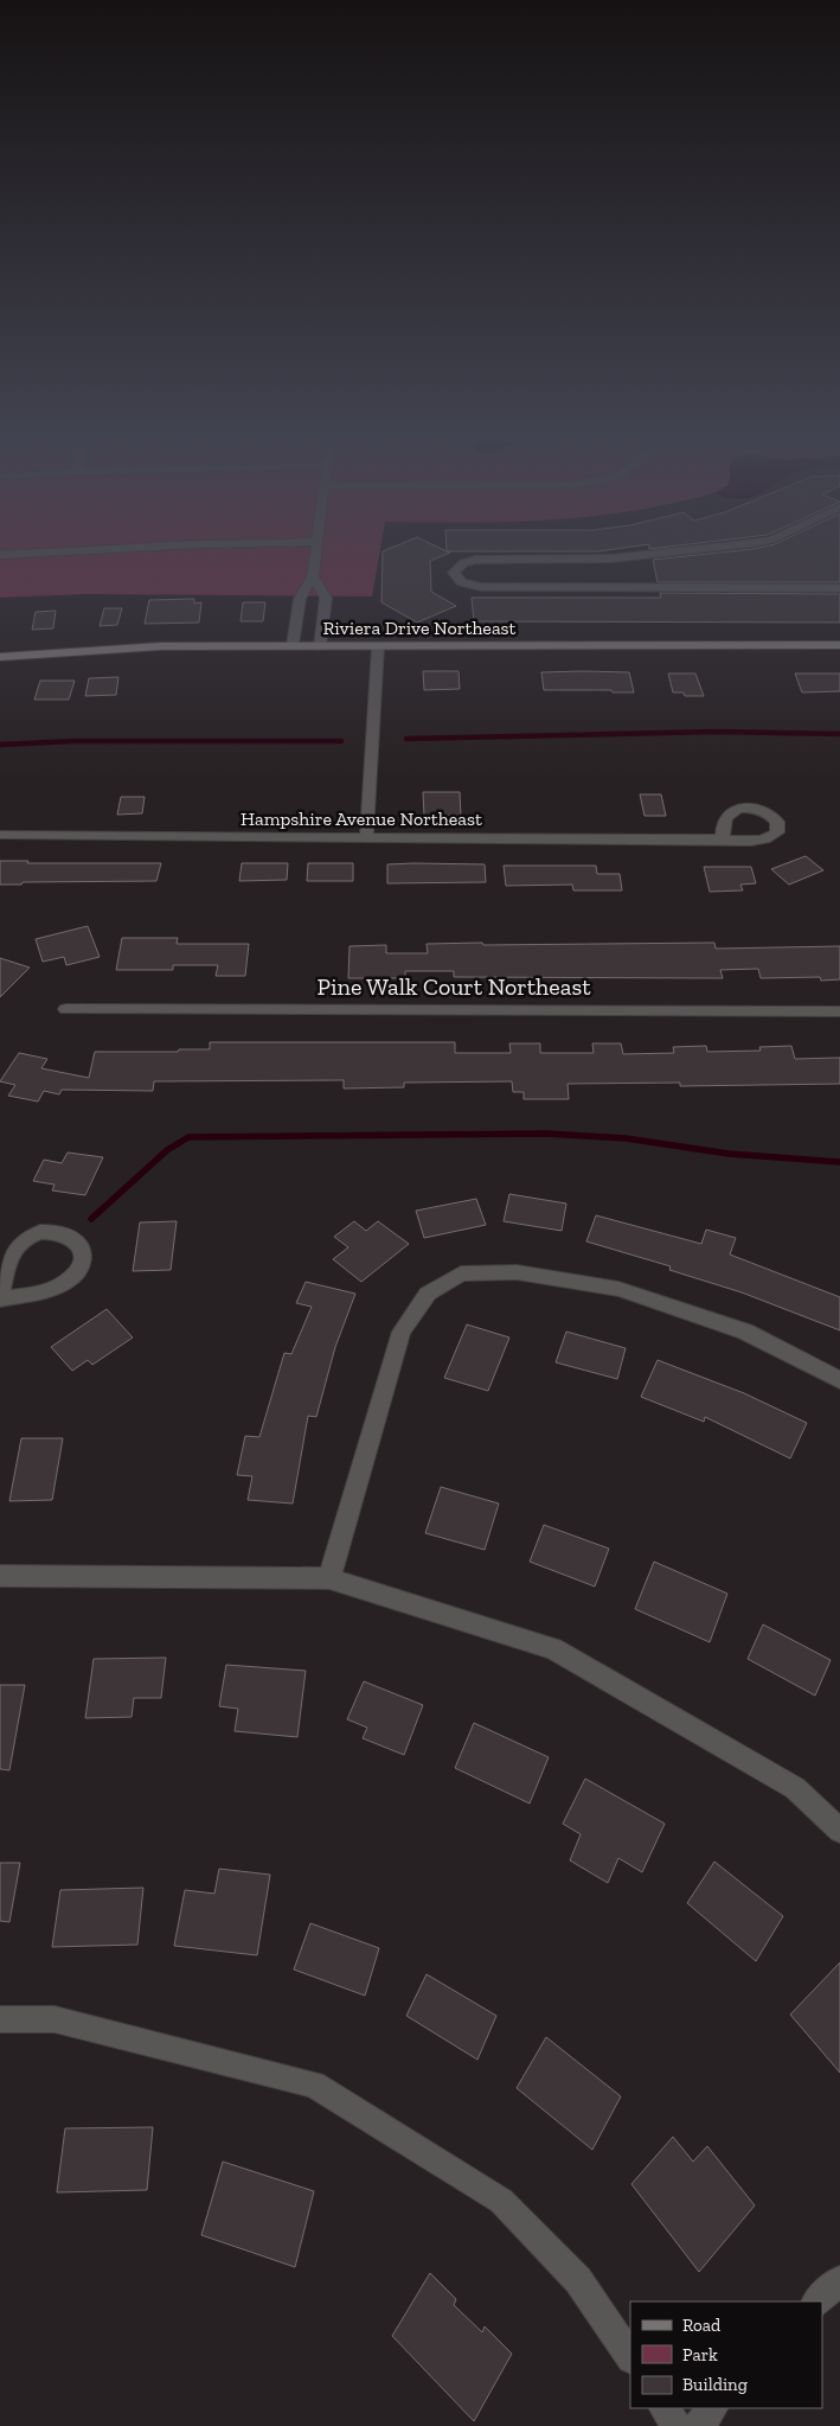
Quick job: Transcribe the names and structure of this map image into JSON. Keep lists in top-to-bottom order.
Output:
{
  "streets": {
    "street": ["Riviera Drive Northeast", "Hampshire Avenue Northeast", "Pine Walk Court Northeast"]
  },
  "legend": ["Road", "Park", "Building"]
}
